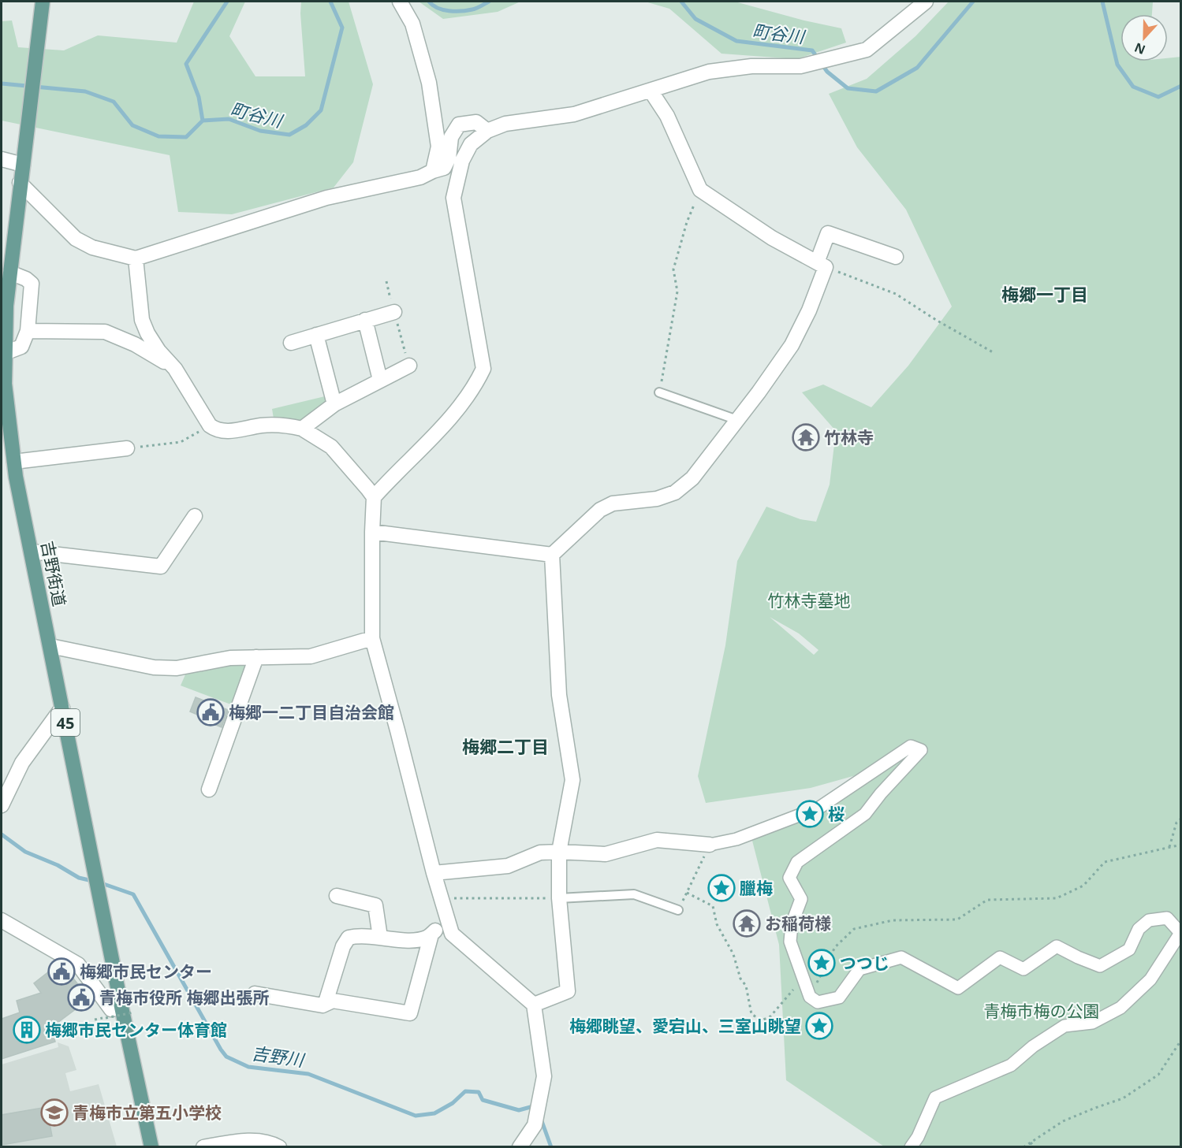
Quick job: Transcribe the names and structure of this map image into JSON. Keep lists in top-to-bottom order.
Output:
{
  "streets": {
    "main road": ["吉野街道", "45"]
  },
  "districts": ["梅郷一丁目", "梅郷二丁目"],
  "water": ["町谷川", "吉野川"],
  "parks": ["竹林寺墓地", "青梅市梅の公園"],
  "places": {
    "temple": ["竹林寺", "お稲荷様"],
    "public building": ["梅郷一二丁目自治会館", "梅郷市民センター", "青梅市役所 梅郷出張所"],
    "place": [
      "桜",
      "臘梅",
      "つつじ",
      "梅郷眺望、愛宕山、三室山眺望"
    ],
    "building": ["梅郷市民センター体育館"],
    "school or university": ["青梅市立第五小学校"]
  },
  "north": "bottom"
}
